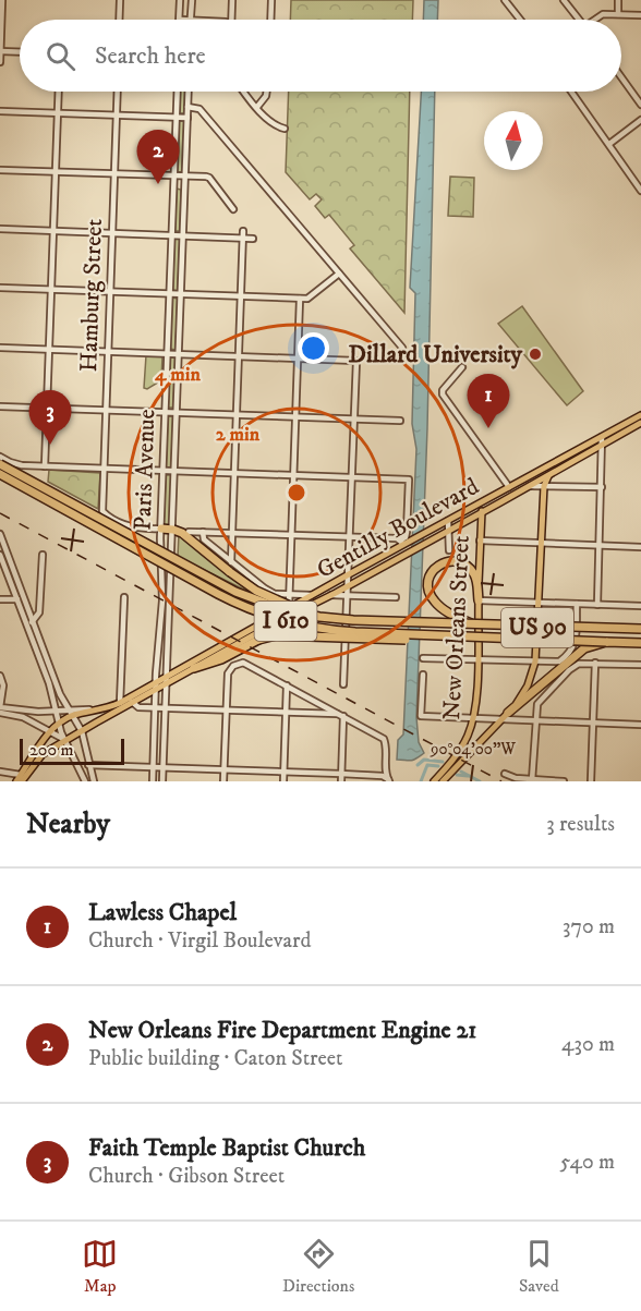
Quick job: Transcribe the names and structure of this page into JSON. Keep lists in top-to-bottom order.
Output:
{
  "streets": {
    "highway": ["I 610"],
    "main road": ["Gentilly Boulevard", "New Orleans Street", "US 90"],
    "street": ["Hamburg Street", "Paris Avenue"]
  },
  "crossings": [
    ["Hamburg Street", "Paris Avenue"],
    ["Paris Avenue", "Gentilly Boulevard"],
    ["Gentilly Boulevard", "New Orleans Street"],
    ["Gentilly Boulevard", "US 90"]
  ],
  "places": ["Dillard University"],
  "scale_bar": "200 m",
  "north": "top",
  "page": {
    "search": "Search here",
    "pins": ["2", "1", "3"],
    "scale": "200 m",
    "heading": ["Nearby", "3 results"],
    "list": [
      {
        "mark": "1",
        "name": "Lawless Chapel",
        "note": "Church · Virgil Boulevard",
        "value": "370 m"
      },
      {
        "mark": "2",
        "name": "New Orleans Fire Department Engine 21",
        "note": "Public building · Caton Street",
        "value": "430 m"
      },
      {
        "mark": "3",
        "name": "Faith Temple Baptist Church",
        "note": "Church · Gibson Street",
        "value": "540 m"
      }
    ],
    "nav": ["Map", "Directions", "Saved"]
  },
  "coordinates": ["90°04'00\"W"],
  "rings": ["4 min", "2 min"]
}
